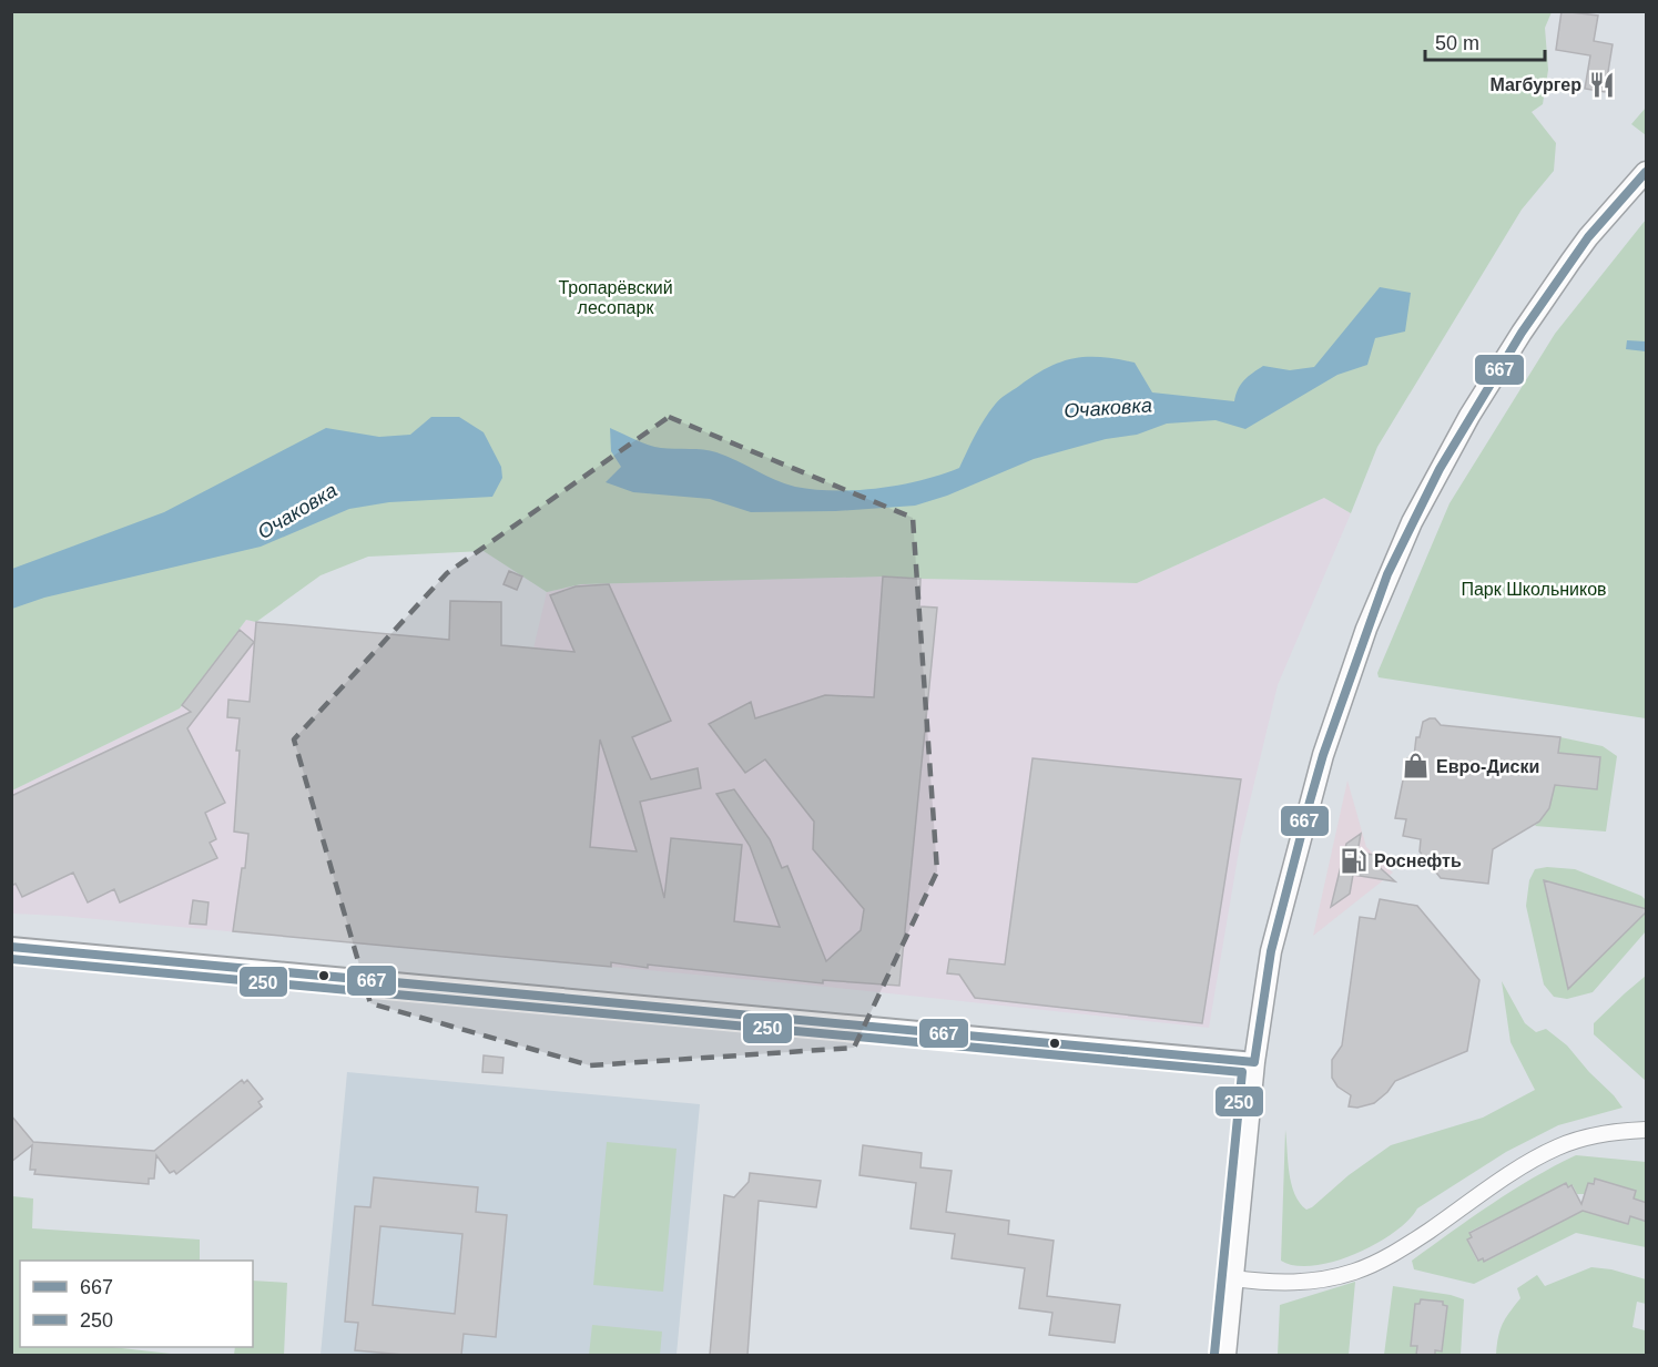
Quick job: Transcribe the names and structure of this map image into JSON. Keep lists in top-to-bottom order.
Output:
{
  "water": ["Очаковка"],
  "parks": ["Тропарёвский лесопарк", "Парк Школьников"],
  "places": {
    "restaurant": ["Магбургер"],
    "shop": ["Евро-Диски"],
    "fuel station": ["Роснефть"]
  },
  "lines": ["transit line 667", "transit line 250"],
  "legend": ["667", "250"],
  "scale_bar": "50 m"
}
